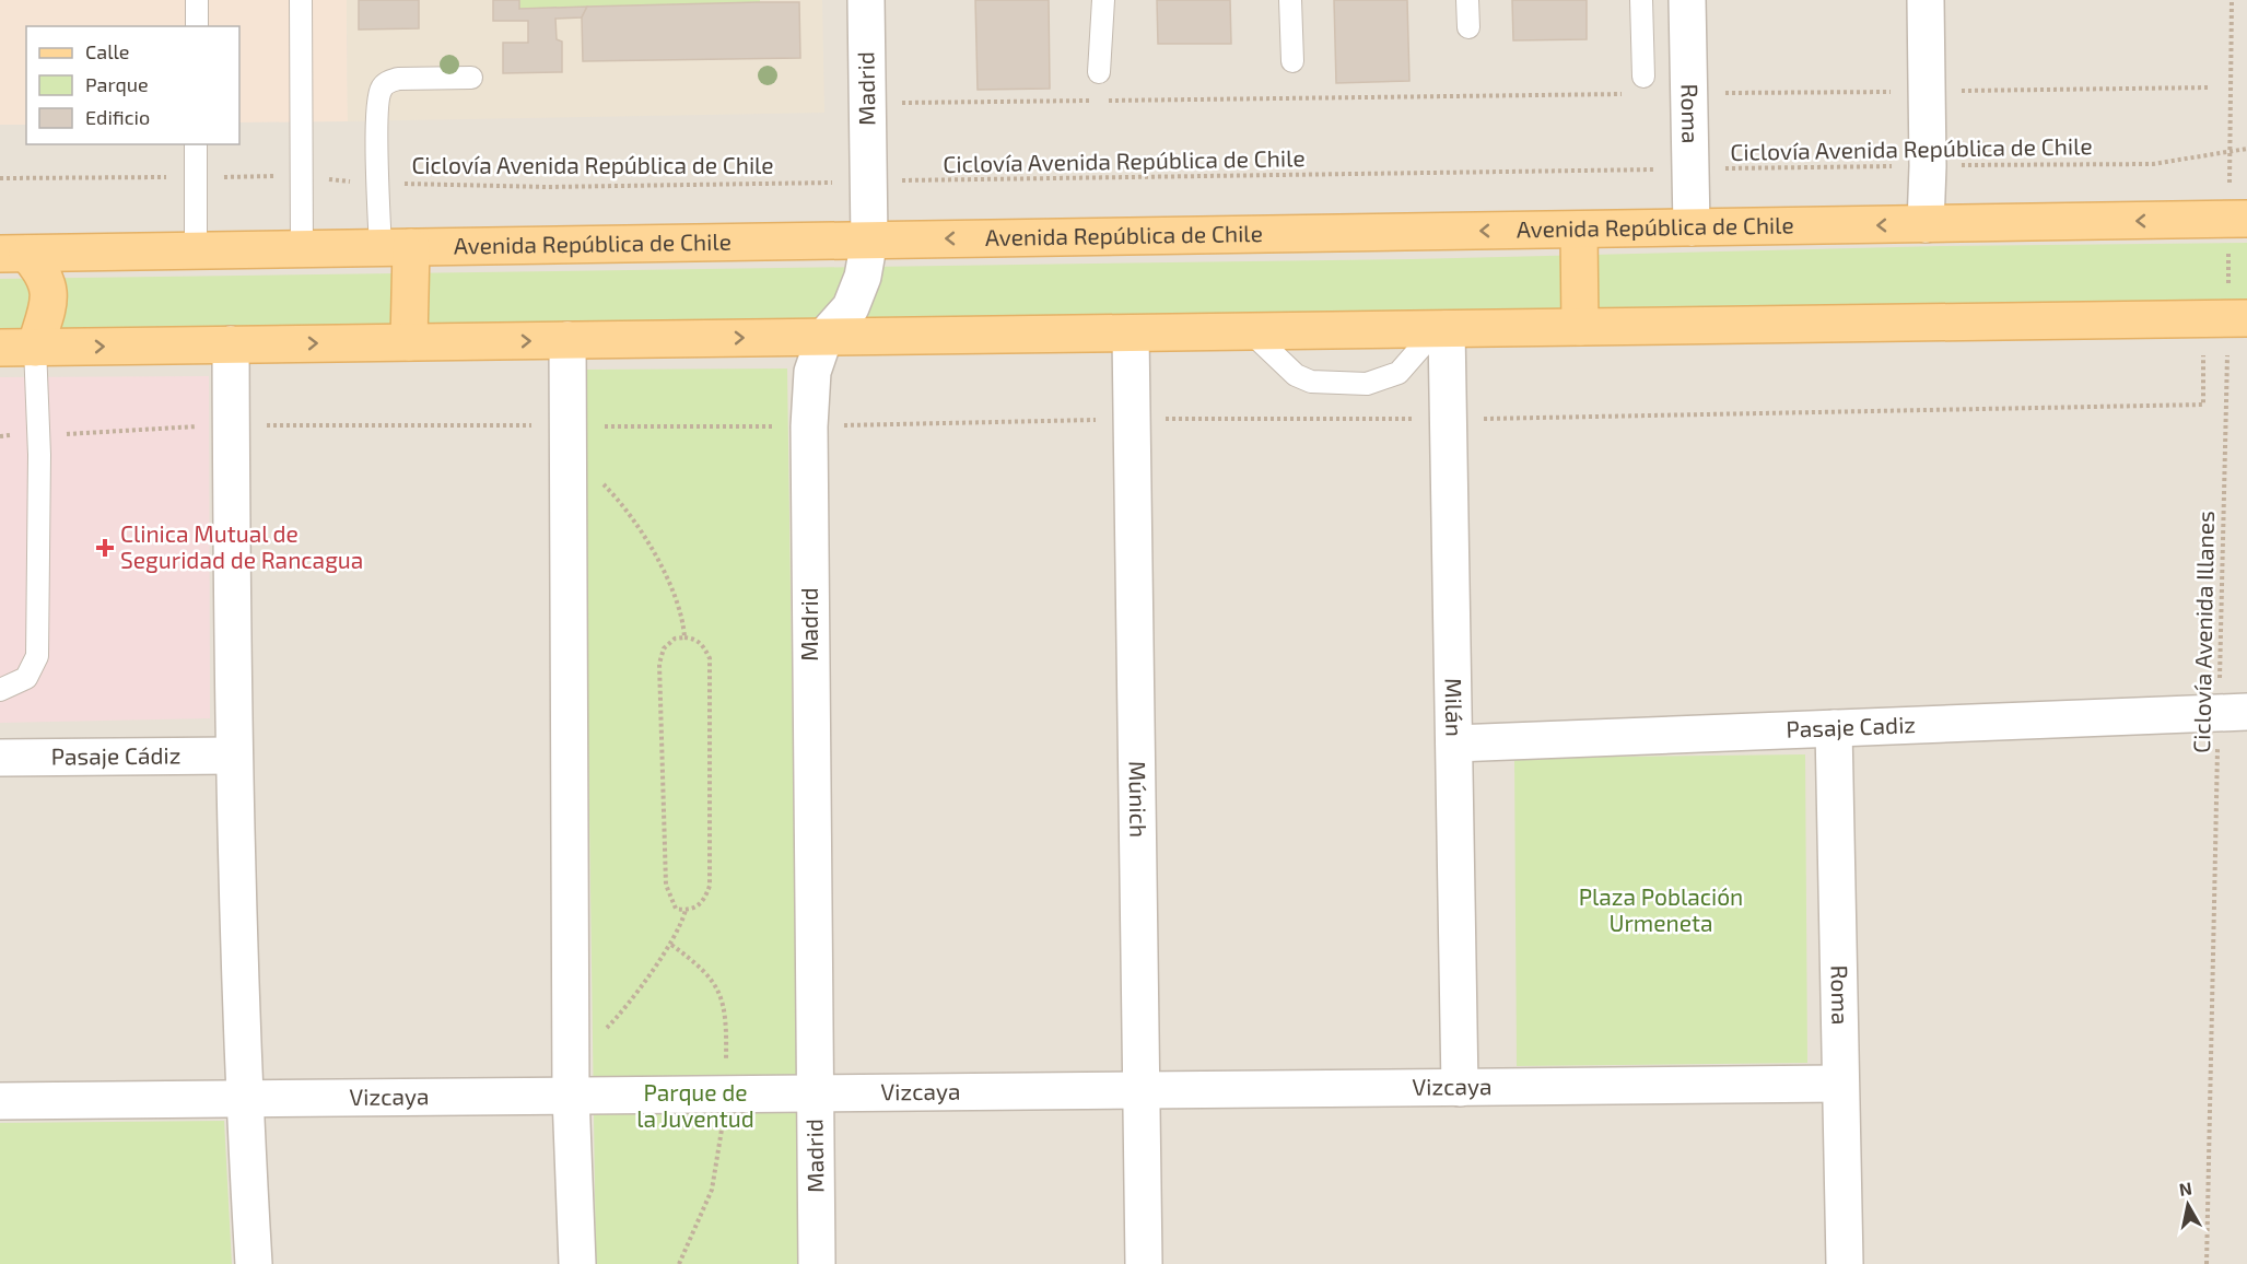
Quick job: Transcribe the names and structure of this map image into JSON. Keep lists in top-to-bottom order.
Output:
{
  "streets": {
    "main road": ["Avenida República de Chile"],
    "street": [
      "Madrid",
      "Roma",
      "Milán",
      "Pasaje Cadiz",
      "Pasaje Cádiz",
      "Múnich",
      "Vizcaya"
    ],
    "path": ["Ciclovía Avenida República de Chile", "Ciclovía Avenida Illanes"]
  },
  "crossings": [
    ["Madrid", "Ciclovía Avenida República de Chile"],
    ["Madrid", "Avenida República de Chile"],
    ["Madrid", "Vizcaya"],
    ["Roma", "Ciclovía Avenida República de Chile"],
    ["Roma", "Avenida República de Chile"],
    ["Roma", "Pasaje Cadiz"],
    ["Roma", "Vizcaya"],
    ["Ciclovía Avenida República de Chile", "Ciclovía Avenida Illanes"],
    ["Avenida República de Chile", "Ciclovía Avenida Illanes"],
    ["Ciclovía Avenida Illanes", "Pasaje Cadiz"],
    ["Milán", "Pasaje Cadiz"],
    ["Milán", "Vizcaya"],
    ["Múnich", "Vizcaya"]
  ],
  "parks": ["Plaza Población Urmeneta", "Parque de la Juventud"],
  "places": {
    "health": ["Clinica Mutual de Seguridad de Rancagua"]
  },
  "legend": ["Calle", "Parque", "Edificio"],
  "north": "top"
}
